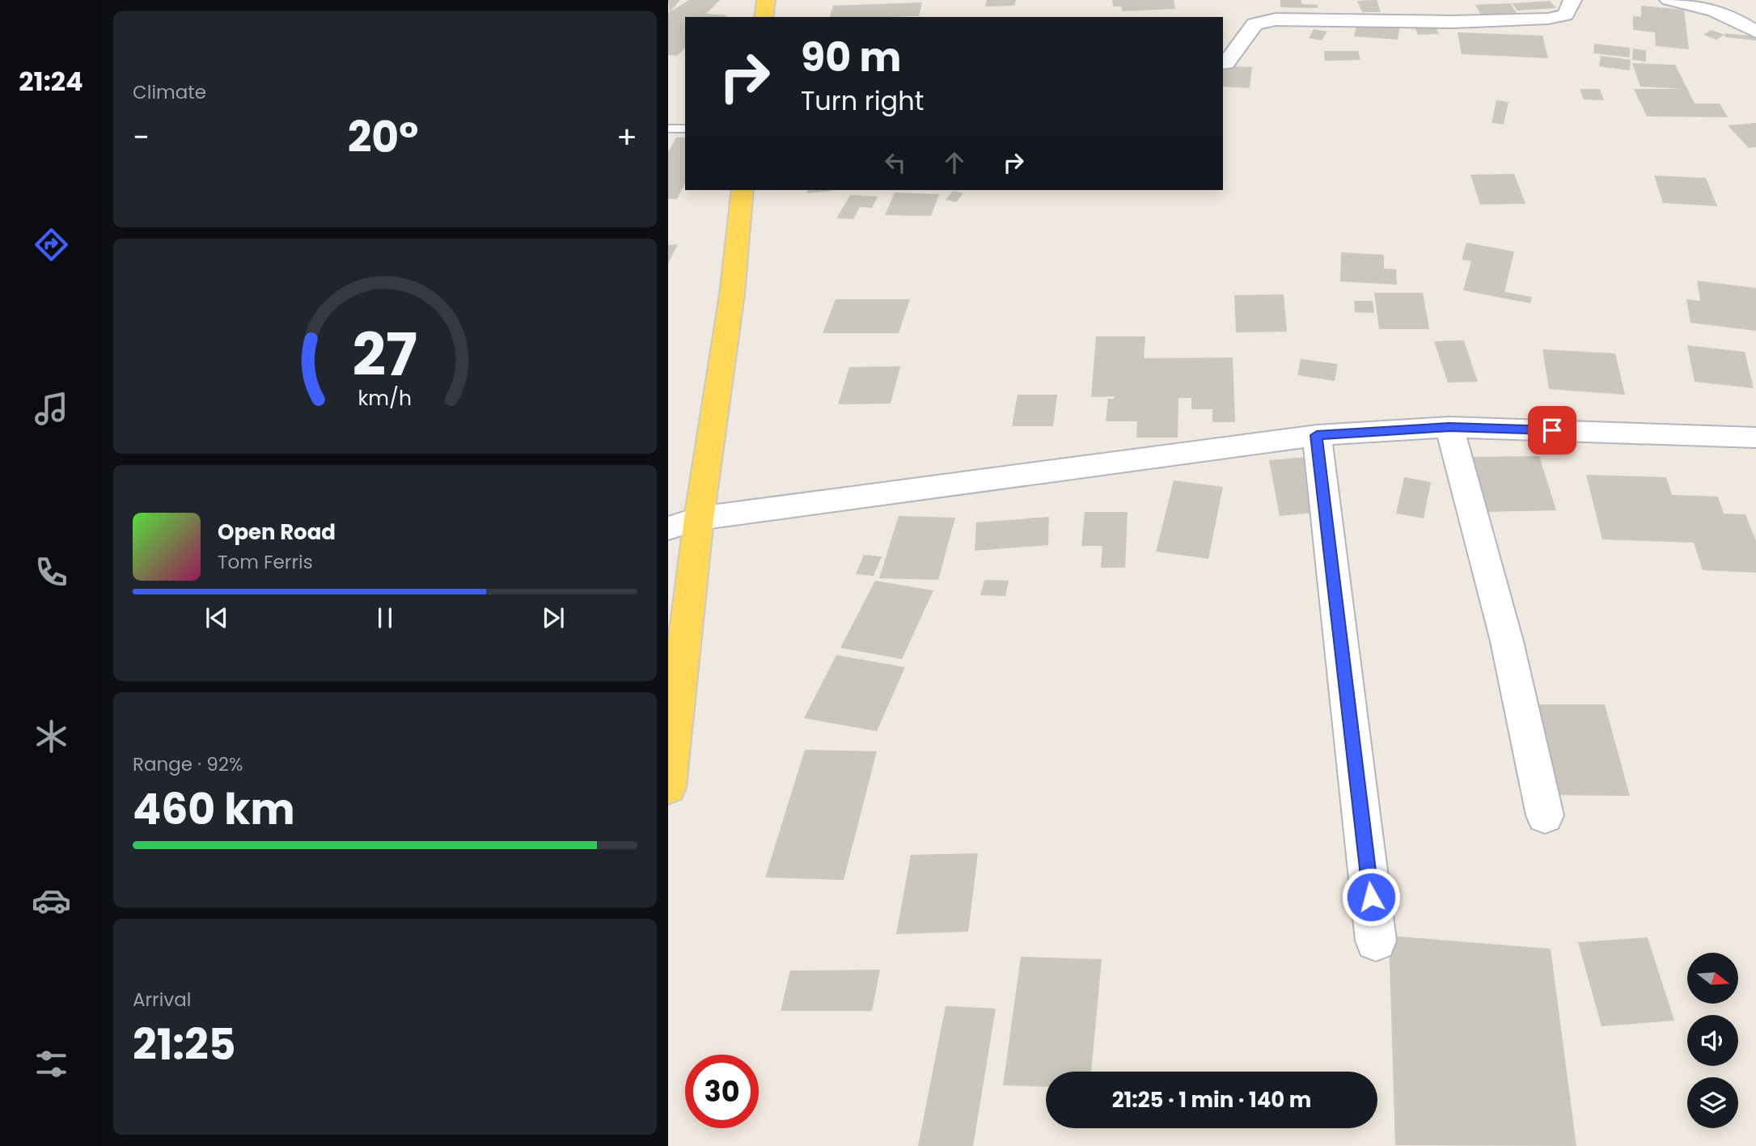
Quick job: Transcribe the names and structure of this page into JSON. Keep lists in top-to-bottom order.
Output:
{
  "north": "right",
  "page": {
    "tabs": "21:24",
    "tile": [
      "Climate",
      ["Range · 92%", "460 km"],
      ["Arrival", "21:25"]
    ],
    "turn": ["90 m", "Turn right"],
    "heat": ["−", "20°", "+"],
    "song": ["Open Road", "Tom Ferris"],
    "limit": "30",
    "trip": "21:25 · 1 min · 140 m",
    "gauge": ["27", "km/h"]
  }
}
